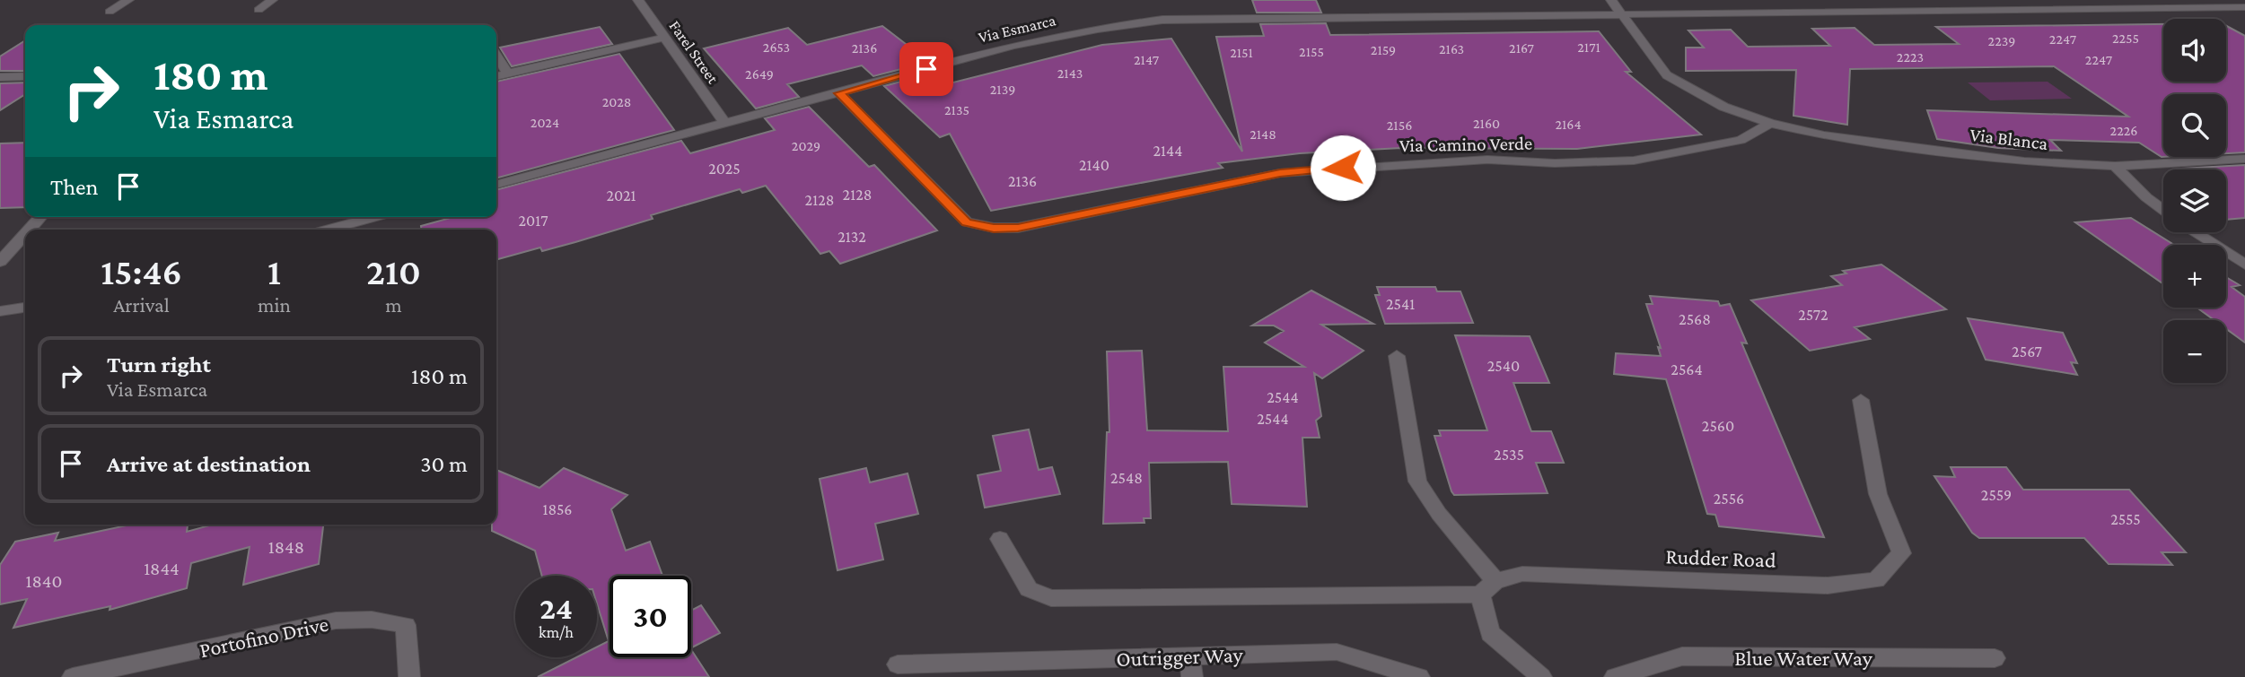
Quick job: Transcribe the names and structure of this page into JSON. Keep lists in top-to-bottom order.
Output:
{
  "streets": {
    "street": [
      "Via Esmarca",
      "Farel Street",
      "Via Blanca",
      "Via Camino Verde",
      "Rudder Road",
      "Portofino Drive",
      "Outrigger Way",
      "Blue Water Way"
    ]
  },
  "crossings": [
    ["Via Esmarca", "Farel Street"],
    ["Via Esmarca", "Via Blanca"],
    ["Via Esmarca", "Via Camino Verde"],
    ["Via Blanca", "Via Camino Verde"]
  ],
  "house_numbers": [
    "2255",
    "2247",
    "2239",
    "2653",
    "2171",
    "2136",
    "2167",
    "2163",
    "2159",
    "2155",
    "2151",
    "2223",
    "2147",
    "2247",
    "2143",
    "2649",
    "2139",
    "2028",
    "2135",
    "2024",
    "2160",
    "2164",
    "2156",
    "2226",
    "2148",
    "2029",
    "2144",
    "2140",
    "2025",
    "2136",
    "2128",
    "2021",
    "2128",
    "2017",
    "2132",
    "2541",
    "2572",
    "2568",
    "2567",
    "2540",
    "2564",
    "2544",
    "2544",
    "2560",
    "2535",
    "2548",
    "2559",
    "2556",
    "1856",
    "2555",
    "1848",
    "1844",
    "1840"
  ],
  "page": {
    "map_buttons": ["+", "−"],
    "turn": ["180 m", "Via Esmarca"],
    "then": "Then",
    "eta": [
      "15:46",
      "Arrival",
      "1",
      "min",
      "210",
      "m"
    ],
    "list": [
      {
        "name": "Turn right",
        "note": "Via Esmarca",
        "value": "180 m"
      },
      {
        "name": "Arrive at destination",
        "value": "30 m"
      }
    ],
    "speed": "24 km/h",
    "limit": "30"
  }
}
